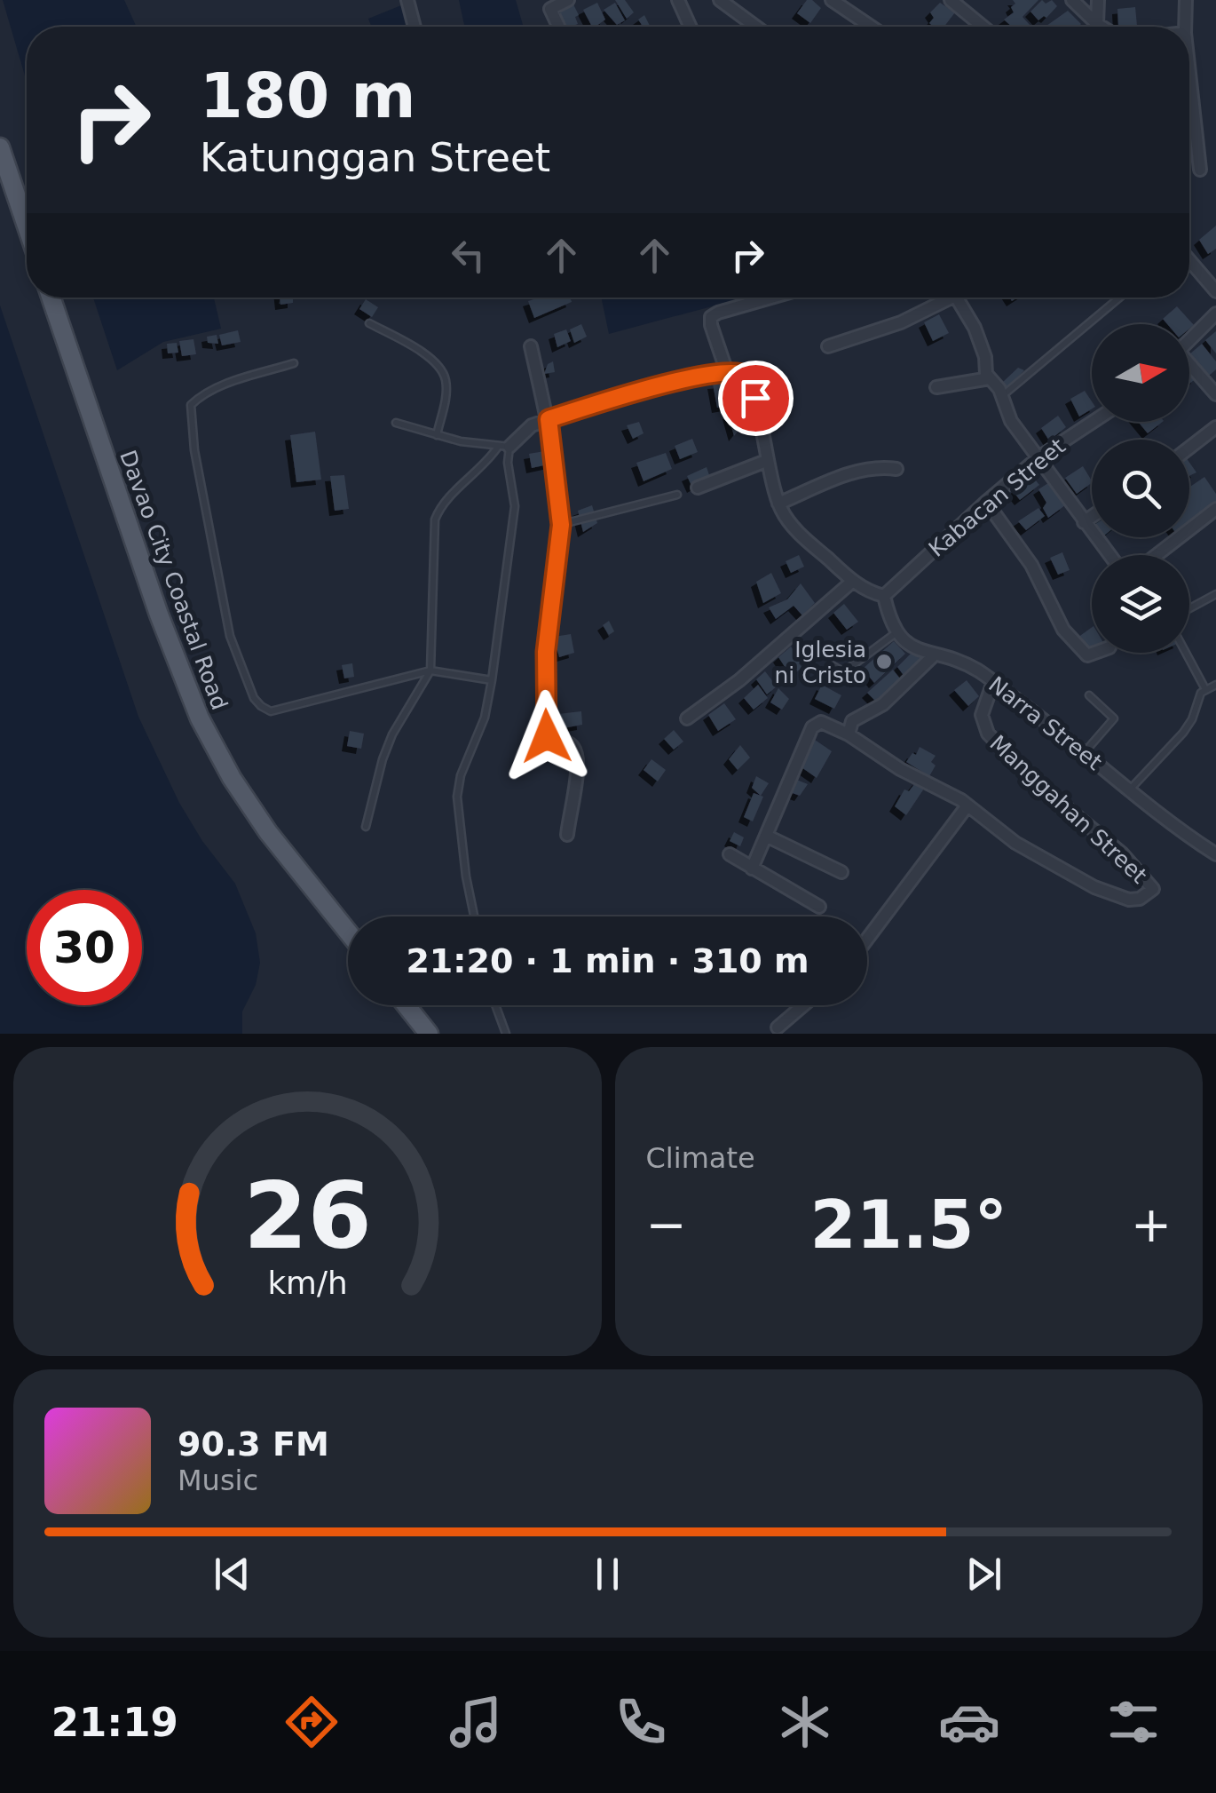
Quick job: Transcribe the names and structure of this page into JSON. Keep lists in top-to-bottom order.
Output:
{
  "streets": {
    "main road": ["Davao City Coastal Road"],
    "street": ["Kabacan Street", "Narra Street", "Manggahan Street"]
  },
  "crossings": [
    ["Narra Street", "Manggahan Street"]
  ],
  "places": ["Iglesia ni Cristo"],
  "north": "right",
  "page": {
    "turn": ["180 m", "Katunggan Street"],
    "limit": "30",
    "trip": "21:20 · 1 min · 310 m",
    "tile": "Climate",
    "heat": ["−", "21.5°", "+"],
    "song": ["90.3 FM", "Music"],
    "tabs": "21:19",
    "gauge": ["26", "km/h"]
  }
}
